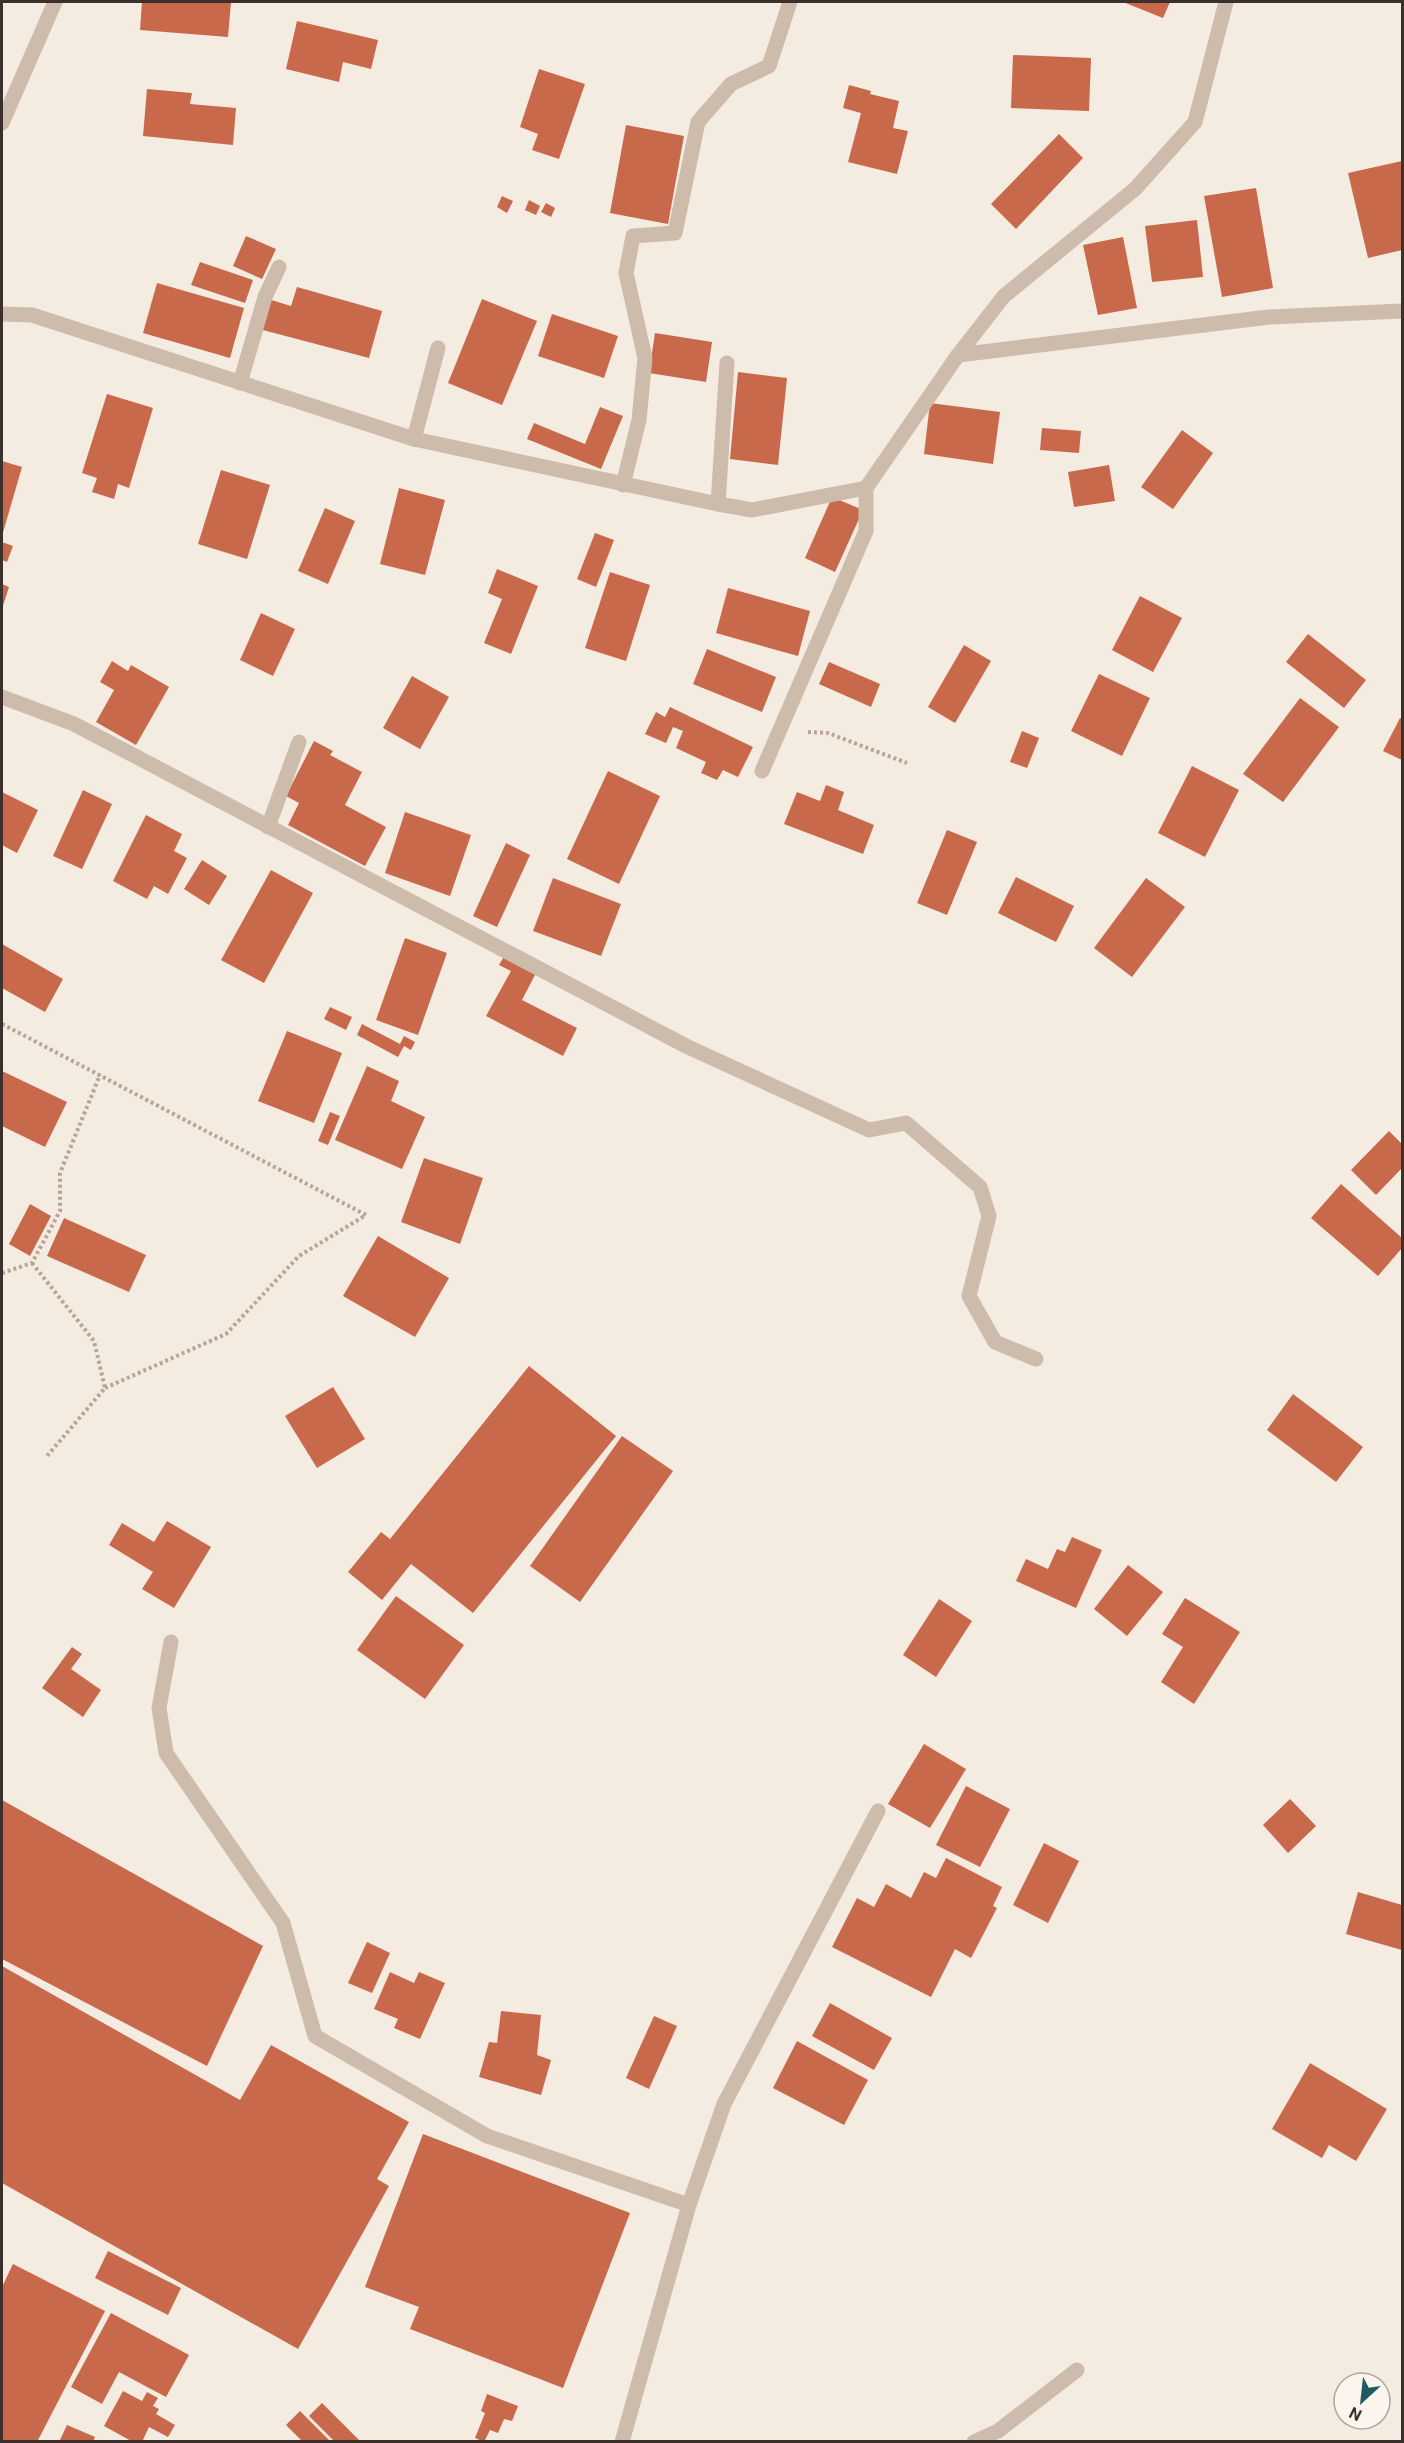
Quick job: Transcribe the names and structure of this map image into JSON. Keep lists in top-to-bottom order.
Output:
{
  "north": "bottom left"
}
